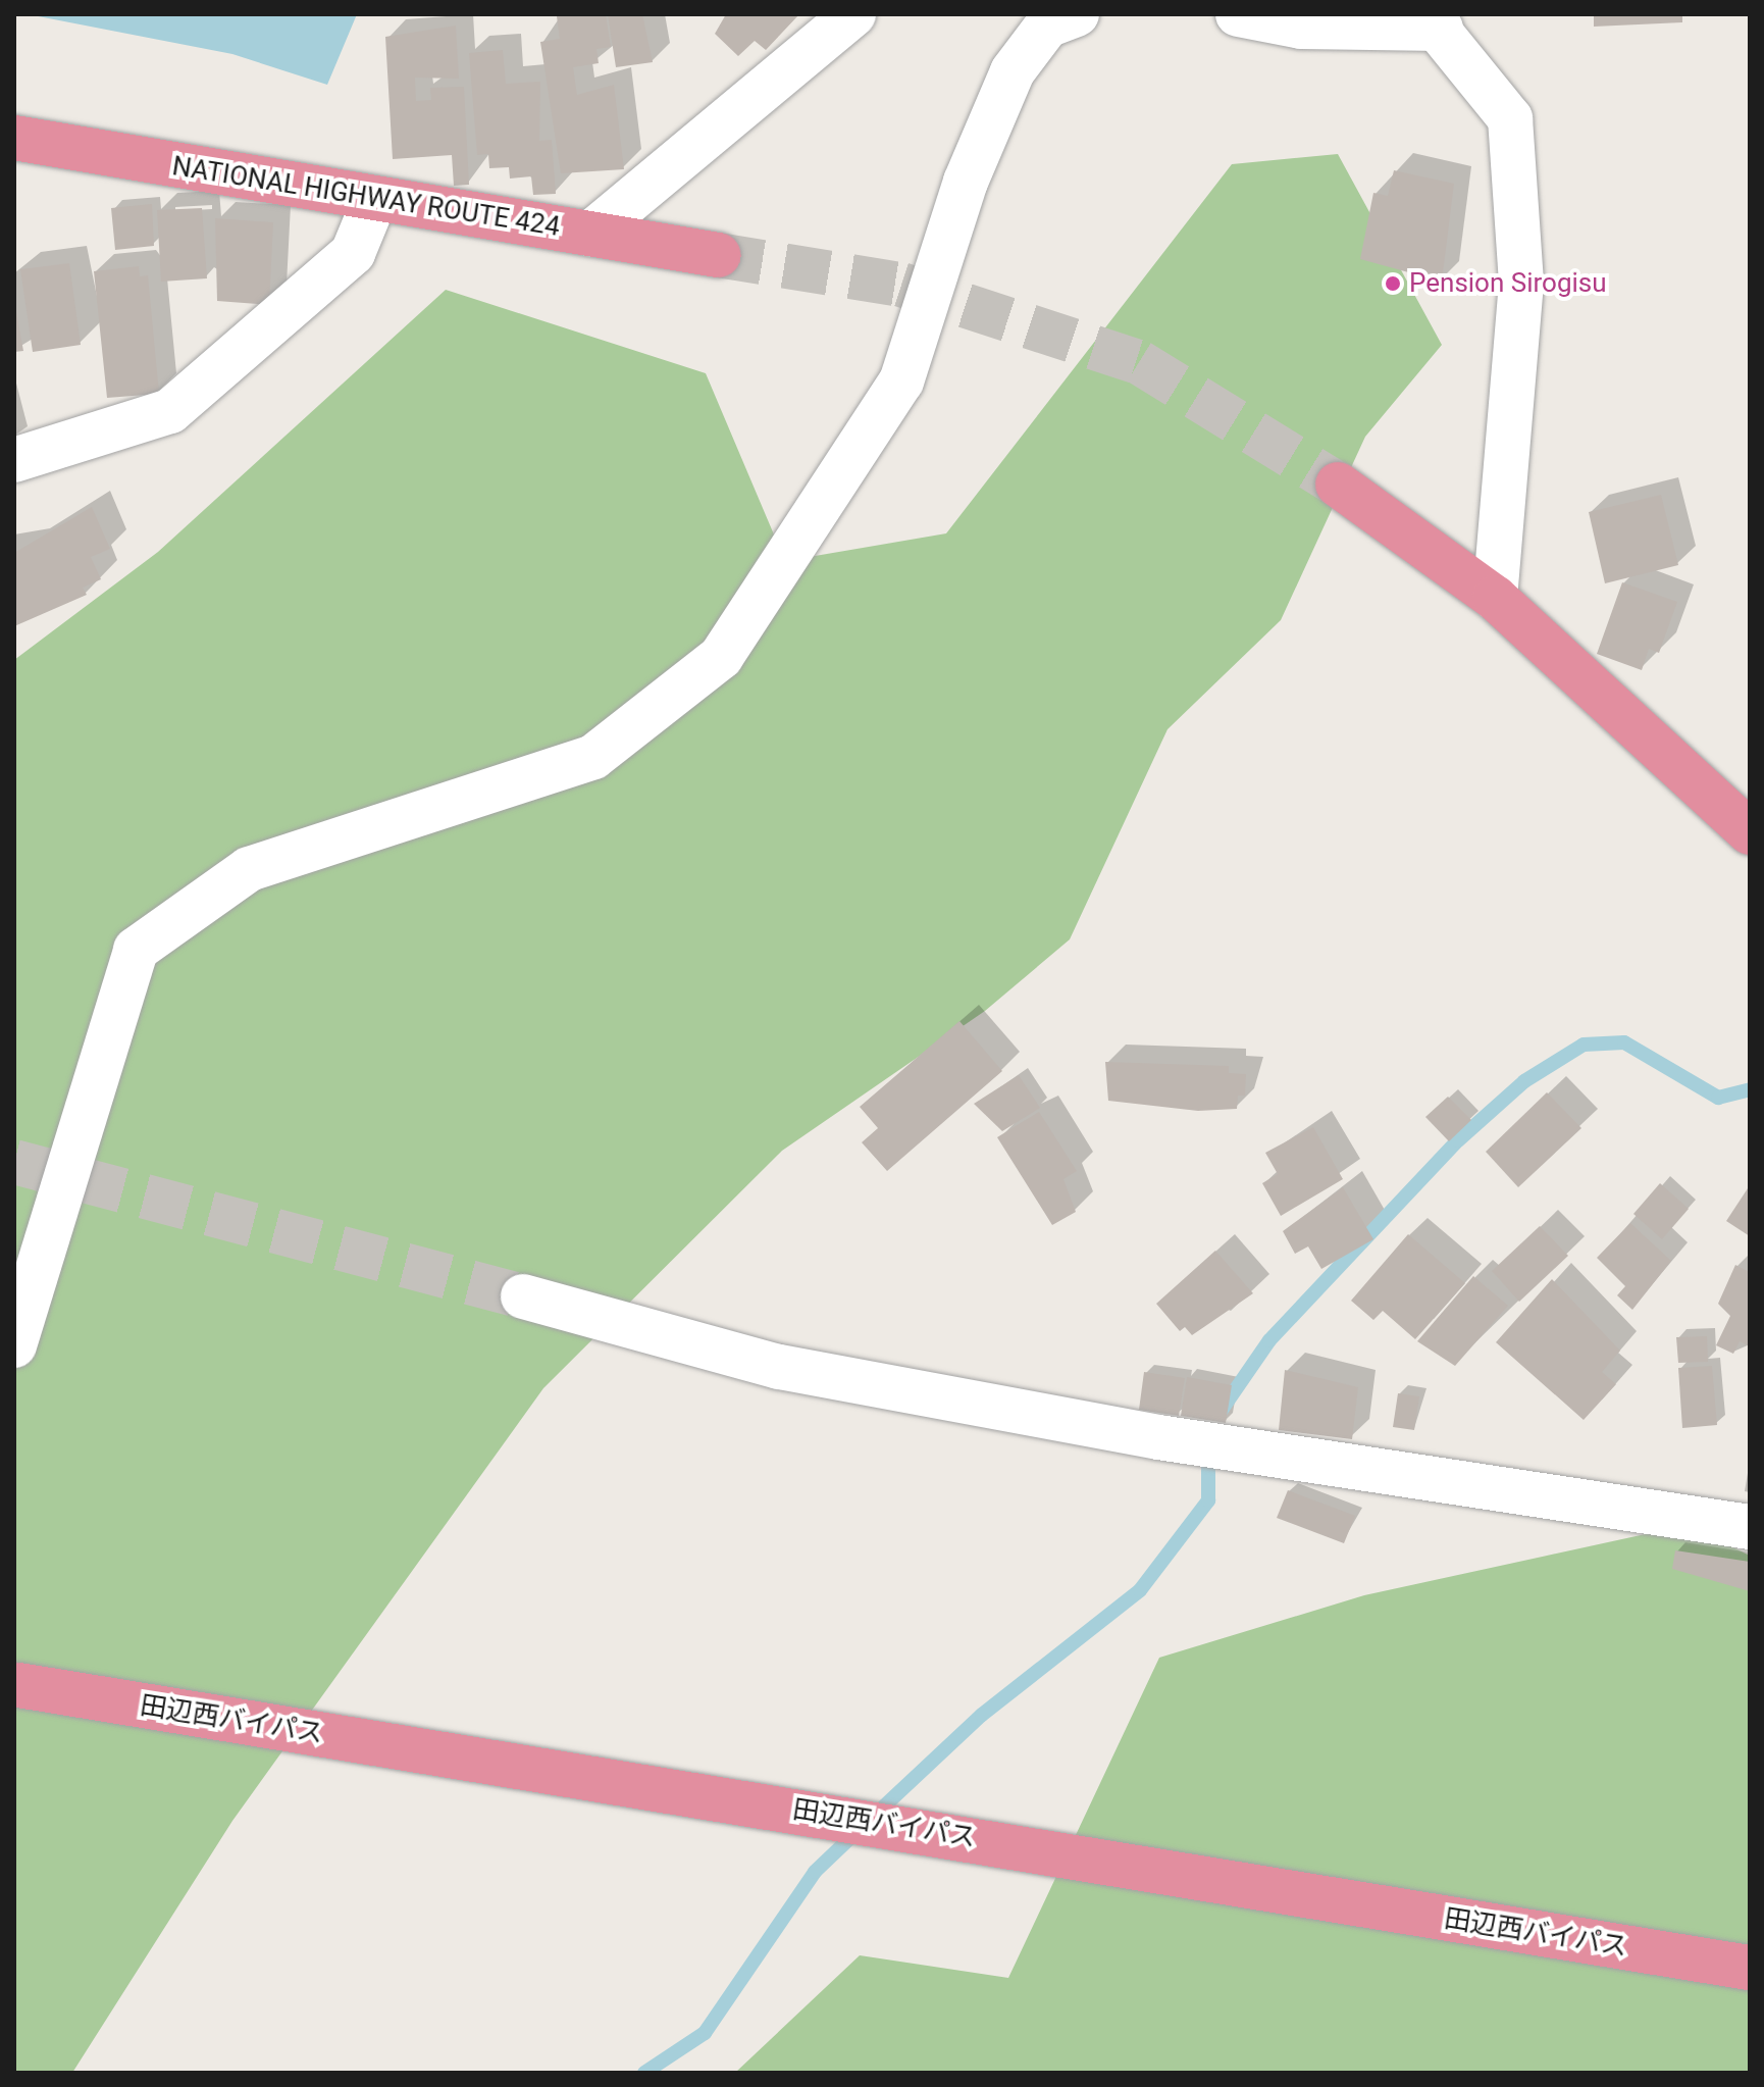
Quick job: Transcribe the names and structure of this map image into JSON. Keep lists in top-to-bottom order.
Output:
{
  "streets": {
    "highway": ["NATIONAL HIGHWAY ROUTE 424", "田辺西バイパス"]
  },
  "places": ["Pension Sirogisu"]
}
